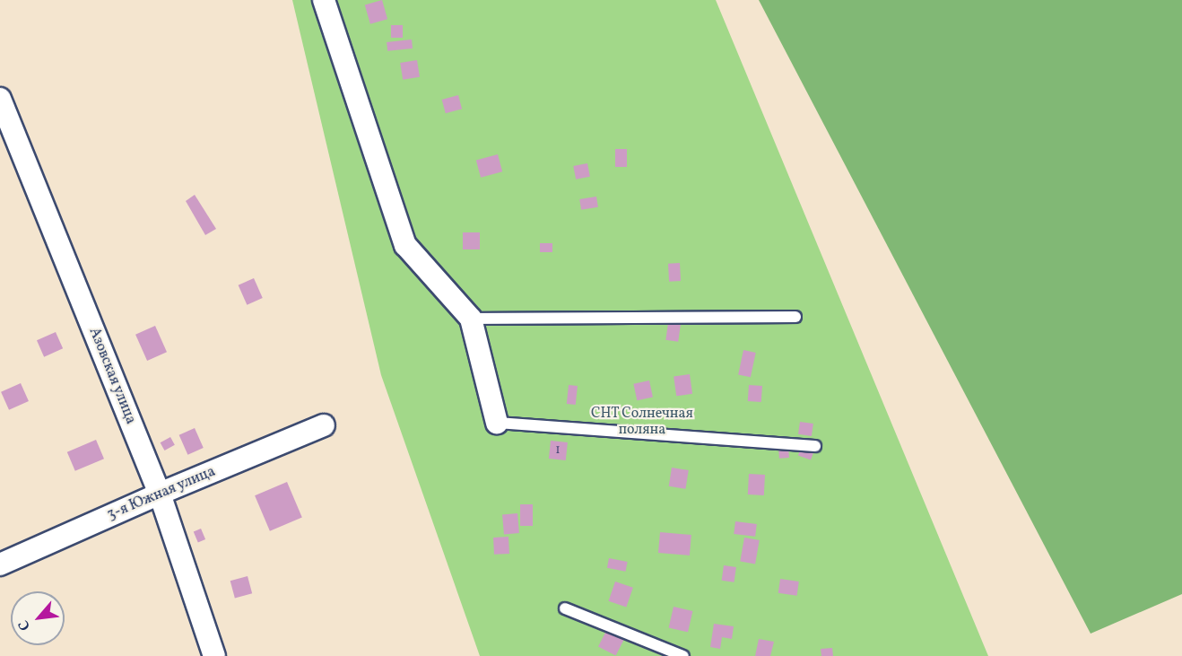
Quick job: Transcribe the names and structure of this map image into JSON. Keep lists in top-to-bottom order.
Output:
{
  "streets": {
    "street": ["Азовская улица", "3-я Южная улица"]
  },
  "crossings": [
    ["Азовская улица", "3-я Южная улица"]
  ],
  "parks": ["СНТ Солнечная поляна"],
  "house_numbers": ["1"],
  "north": "bottom left"
}
